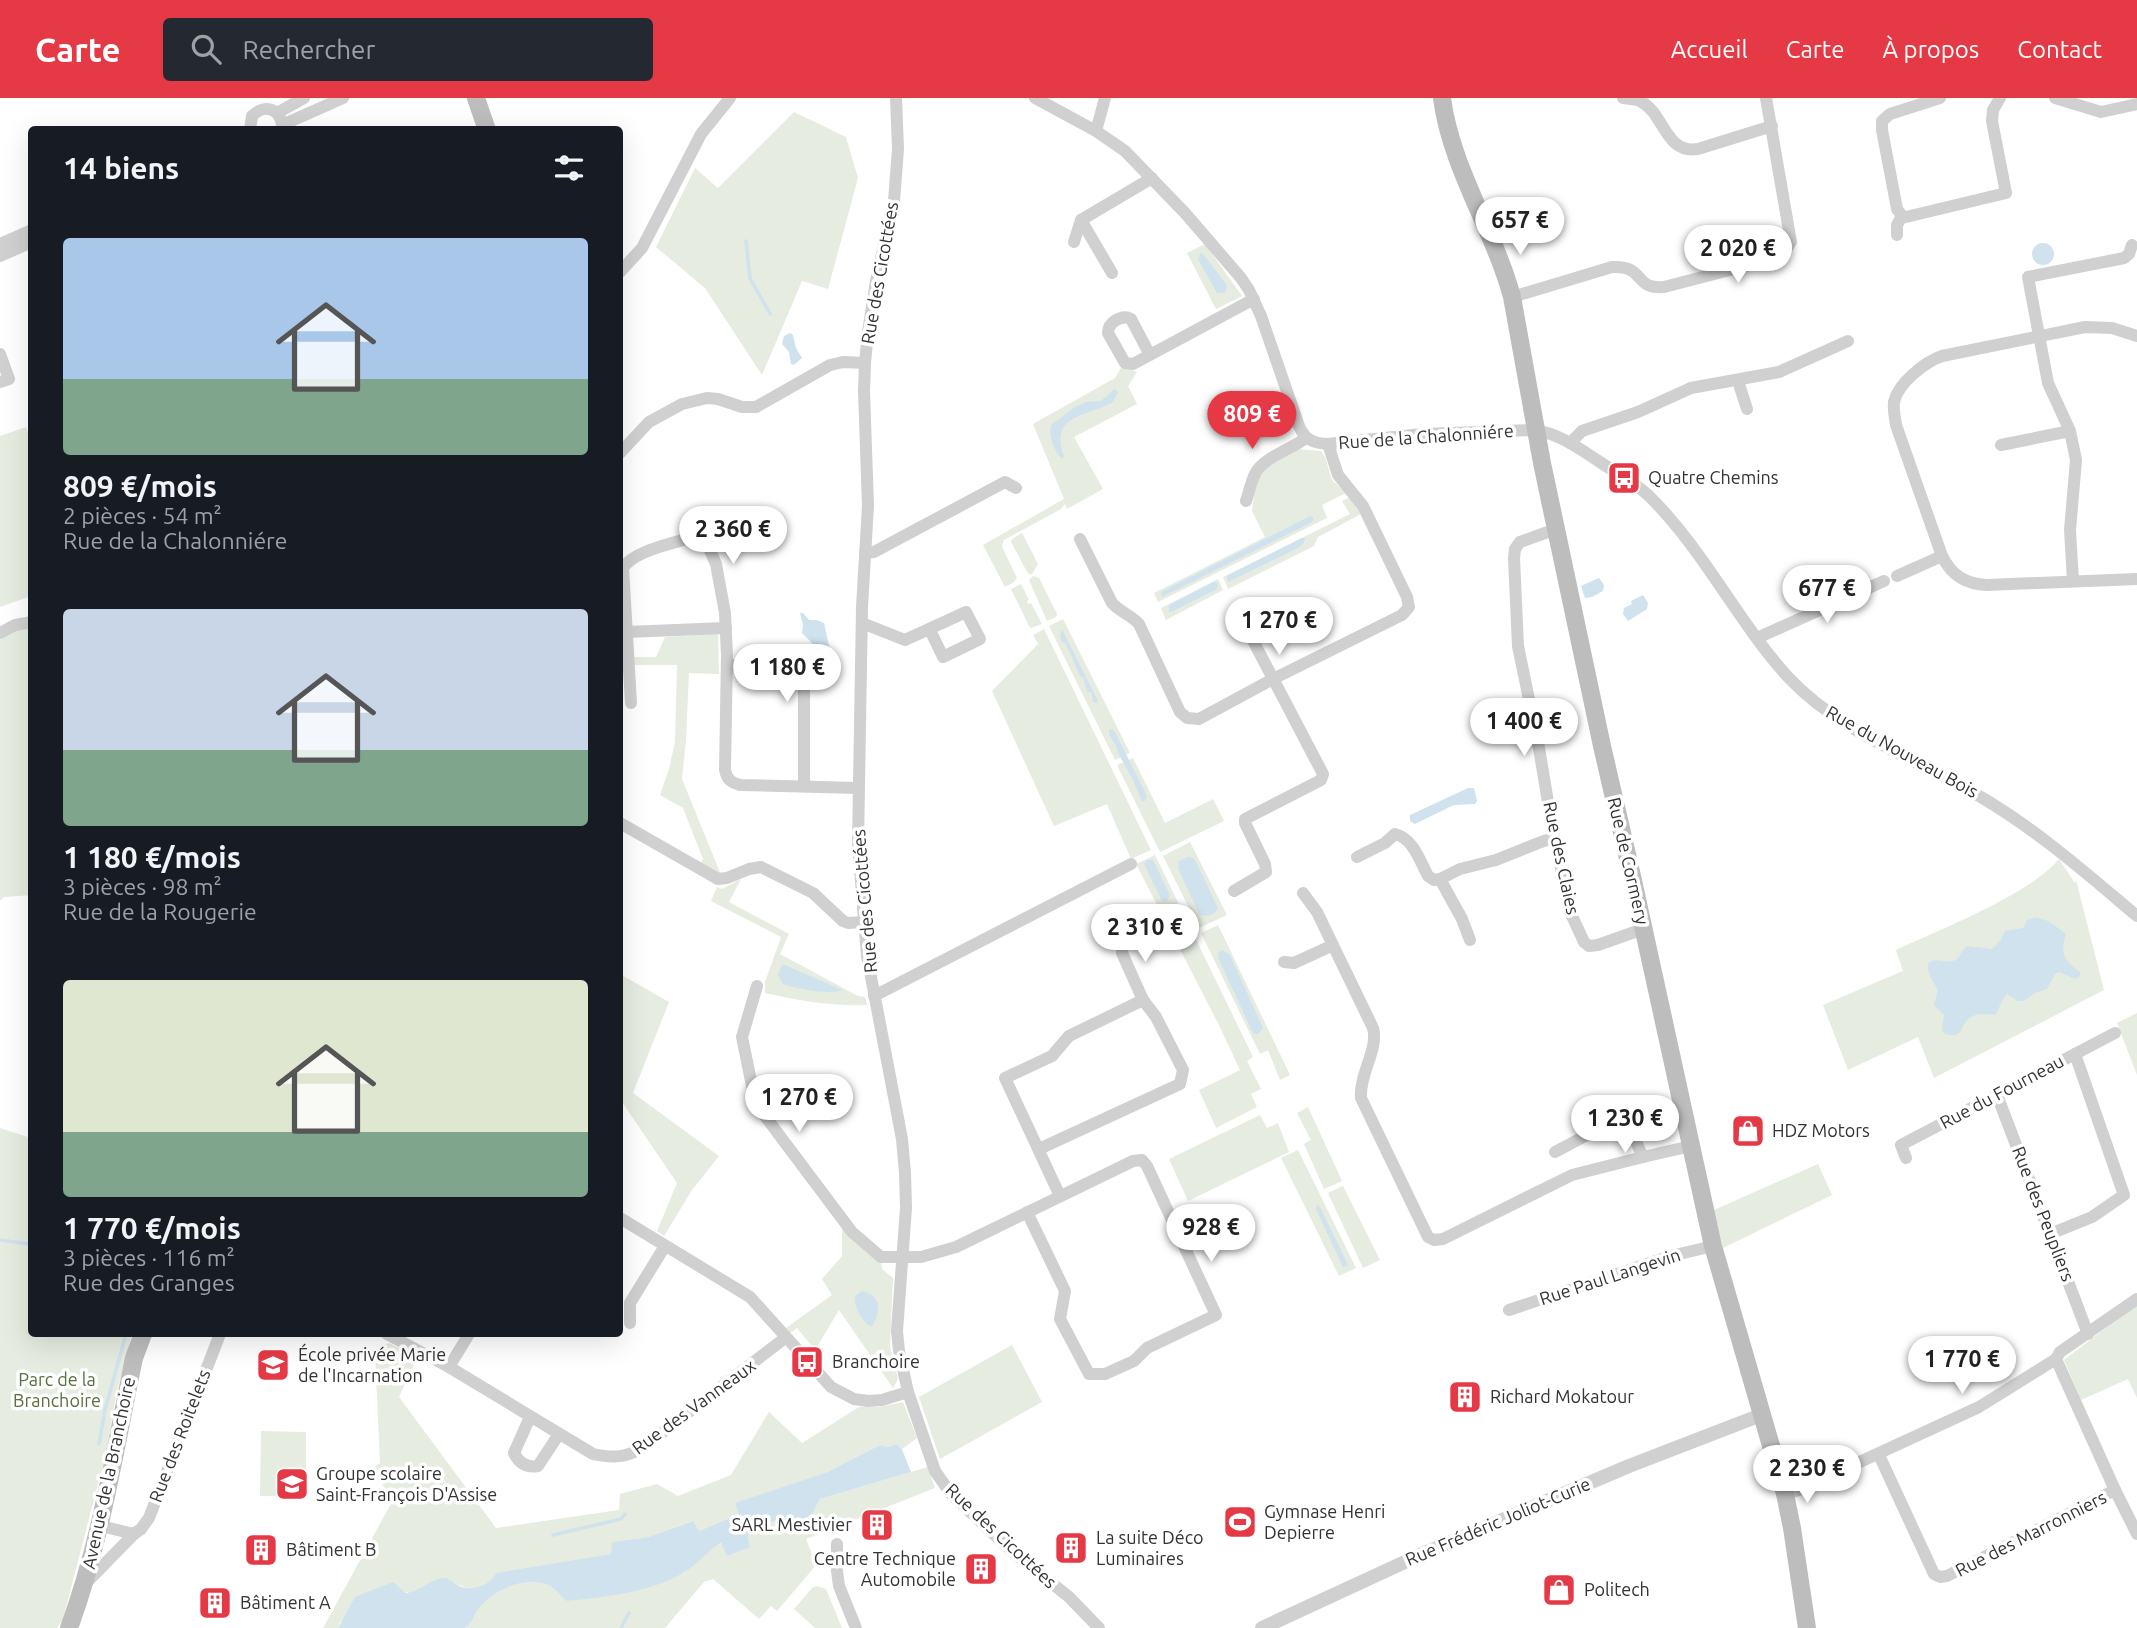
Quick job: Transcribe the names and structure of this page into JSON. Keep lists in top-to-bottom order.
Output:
{
  "streets": {
    "main road": ["Rue de Cormery", "Avenue de la Branchoire"],
    "street": [
      "Rue des Cicottées",
      "Rue de la Chalonniére",
      "Rue du Nouveau Bois",
      "Rue des Claies",
      "Rue du Fourneau",
      "Rue des Peupliers",
      "Rue Paul Langevin",
      "Rue des Vanneaux",
      "Rue des Roitelets",
      "Rue Frédéric Joliot-Curie",
      "Rue des Marronniers"
    ]
  },
  "crossings": [
    ["Rue de la Chalonniére", "Rue du Nouveau Bois"],
    ["Rue de la Chalonniére", "Rue de Cormery"],
    ["Rue du Nouveau Bois", "Rue de Cormery"],
    ["Rue des Claies", "Rue de Cormery"],
    ["Rue de Cormery", "Rue Paul Langevin"],
    ["Rue de Cormery", "Rue Frédéric Joliot-Curie"],
    ["Rue du Fourneau", "Rue des Peupliers"],
    ["Rue des Roitelets", "Avenue de la Branchoire"]
  ],
  "parks": ["Parc de la Branchoire"],
  "places": {
    "bus stop": ["Quatre Chemins", "Branchoire"],
    "shop": ["HDZ Motors", "Politech"],
    "school or university": ["École privée Marie de l'Incarnation", "Groupe scolaire Saint-François D'Assise"],
    "building": [
      "Richard Mokatour",
      "SARL Mestivier",
      "La suite Déco Luminaires",
      "Bâtiment B",
      "Centre Technique Automobile",
      "Bâtiment A"
    ],
    "sports": ["Gymnase Henri Depierre"]
  },
  "page": {
    "header": "Carte",
    "search": "Rechercher",
    "nav": [
      "Accueil",
      "Carte",
      "À propos",
      "Contact"
    ],
    "heading": "14 biens",
    "price": [
      "657 €",
      "2 020 €",
      "809 €",
      "2 360 €",
      "677 €",
      "1 270 €",
      "1 180 €",
      "1 400 €",
      "2 310 €",
      "1 270 €",
      "1 230 €",
      "928 €",
      "1 770 €",
      "2 230 €"
    ],
    "list": [
      {
        "name": "809 €/mois",
        "note": "2 pièces · 54 m² · Rue de la Chalonniére"
      },
      {
        "name": "1 180 €/mois",
        "note": "3 pièces · 98 m² · Rue de la Rougerie"
      },
      {
        "name": "1 770 €/mois",
        "note": "3 pièces · 116 m² · Rue des Granges"
      }
    ]
  }
}
